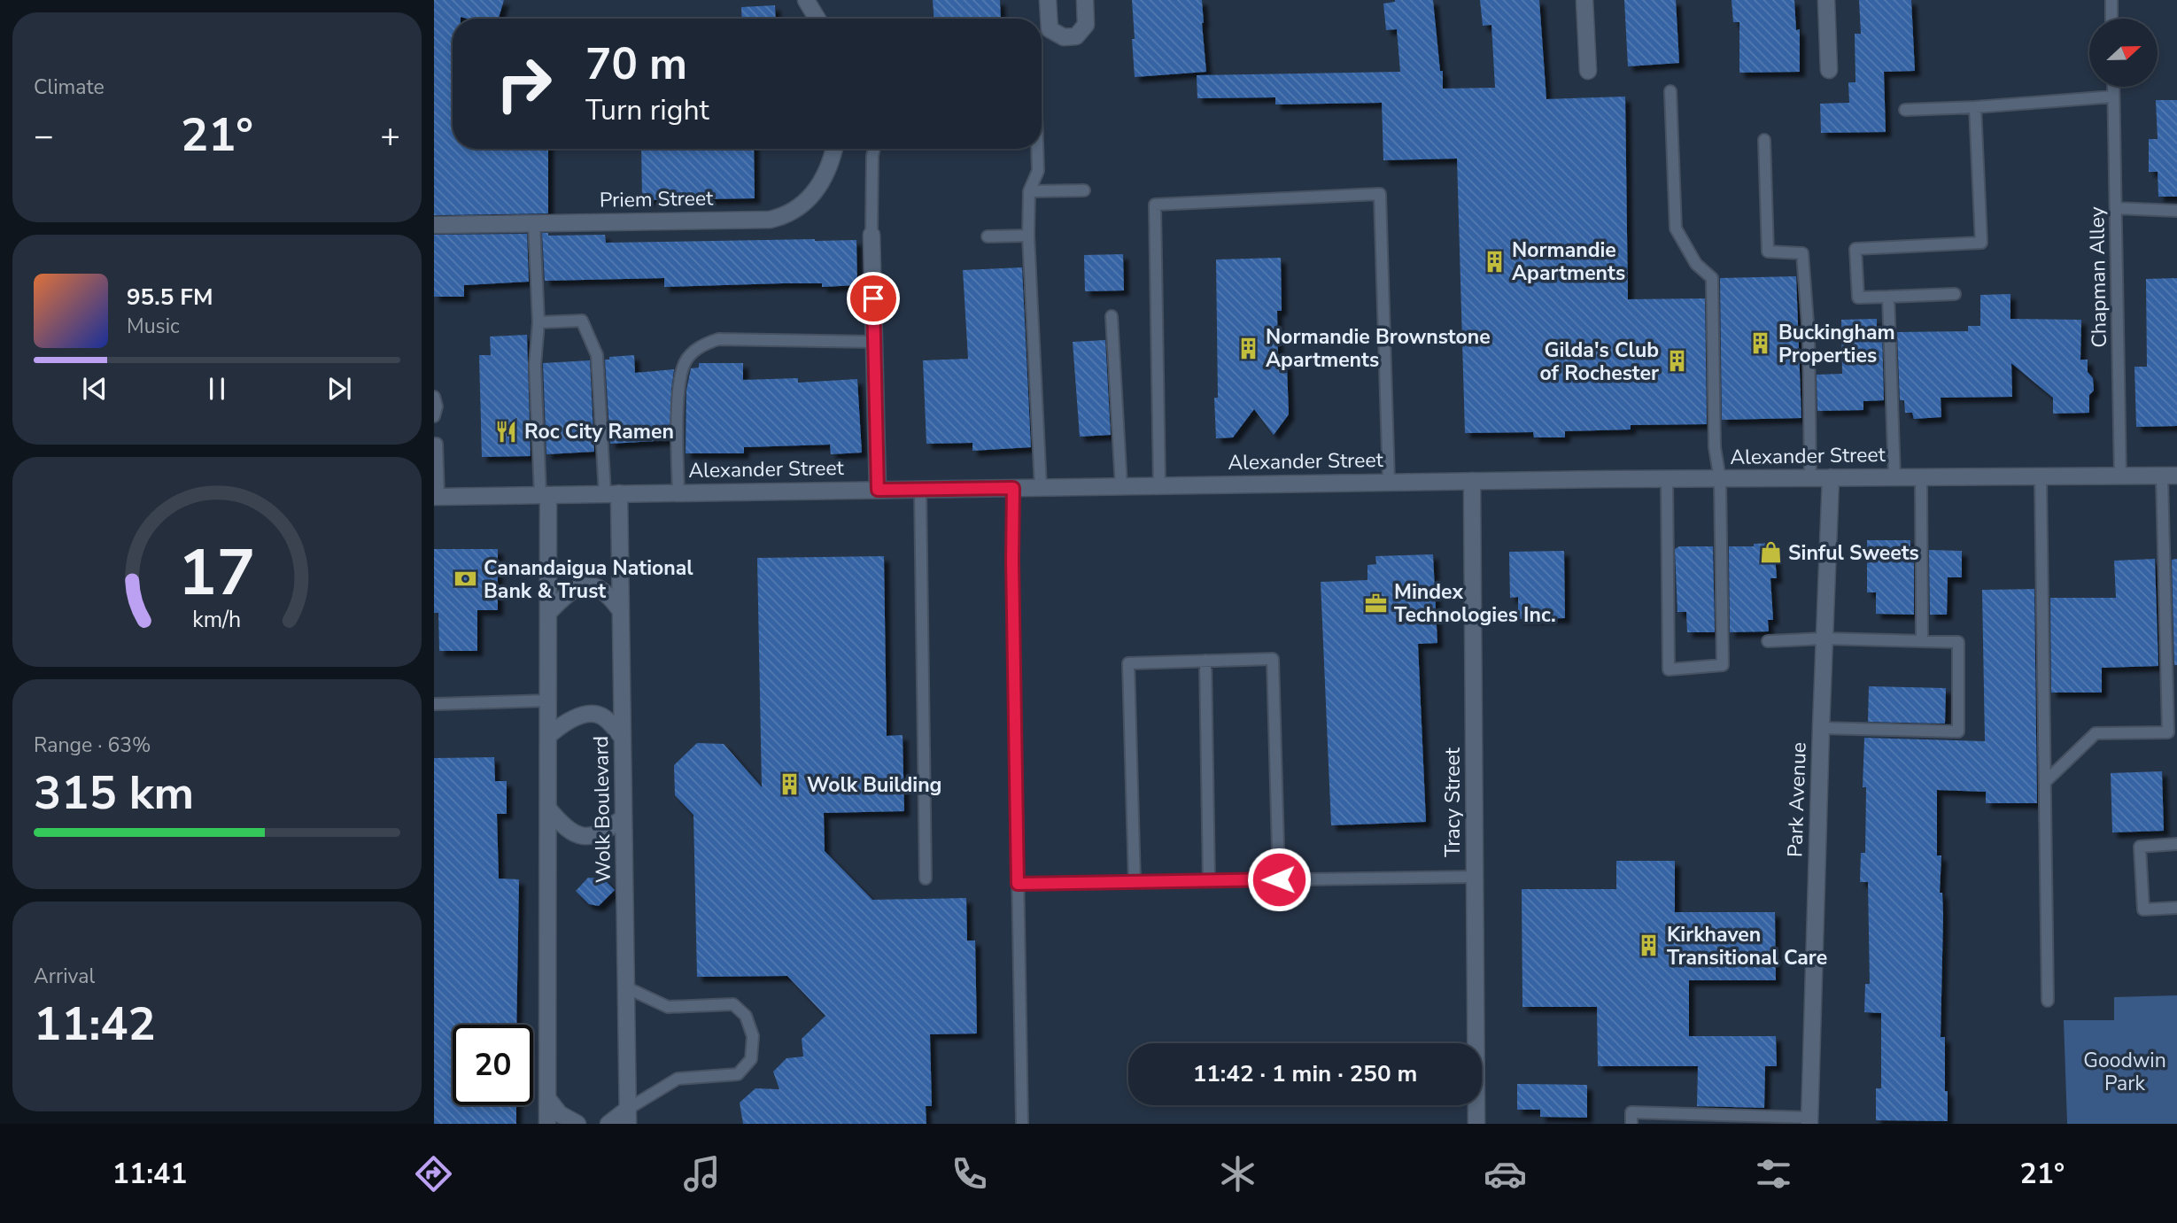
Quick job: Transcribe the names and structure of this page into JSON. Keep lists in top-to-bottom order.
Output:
{
  "streets": {
    "street": [
      "Priem Street",
      "Alexander Street",
      "Park Avenue",
      "Tracy Street",
      "Wolk Boulevard"
    ],
    "lane": ["Chapman Alley"]
  },
  "crossings": [
    ["Chapman Alley", "Alexander Street"],
    ["Alexander Street", "Park Avenue"],
    ["Alexander Street", "Tracy Street"],
    ["Alexander Street", "Wolk Boulevard"]
  ],
  "parks": ["Goodwin Park"],
  "places": {
    "building": [
      "Normandie Apartments",
      "Buckingham Properties",
      "Normandie Brownstone Apartments",
      "Gilda's Club of Rochester",
      "Wolk Building",
      "Kirkhaven Transitional Care"
    ],
    "restaurant": ["Roc City Ramen"],
    "shop": ["Sinful Sweets"],
    "bank": ["Canandaigua National Bank & Trust"],
    "office": ["Mindex Technologies Inc."]
  },
  "north": "right",
  "page": {
    "tile": [
      "Climate",
      ["Range · 63%", "315 km"],
      ["Arrival", "11:42"]
    ],
    "turn": ["70 m", "Turn right"],
    "heat": ["−", "21°", "+"],
    "song": ["95.5 FM", "Music"],
    "limit": "20",
    "trip": "11:42 · 1 min · 250 m",
    "tabs": ["11:41", "21°"],
    "gauge": ["17", "km/h"]
  }
}
